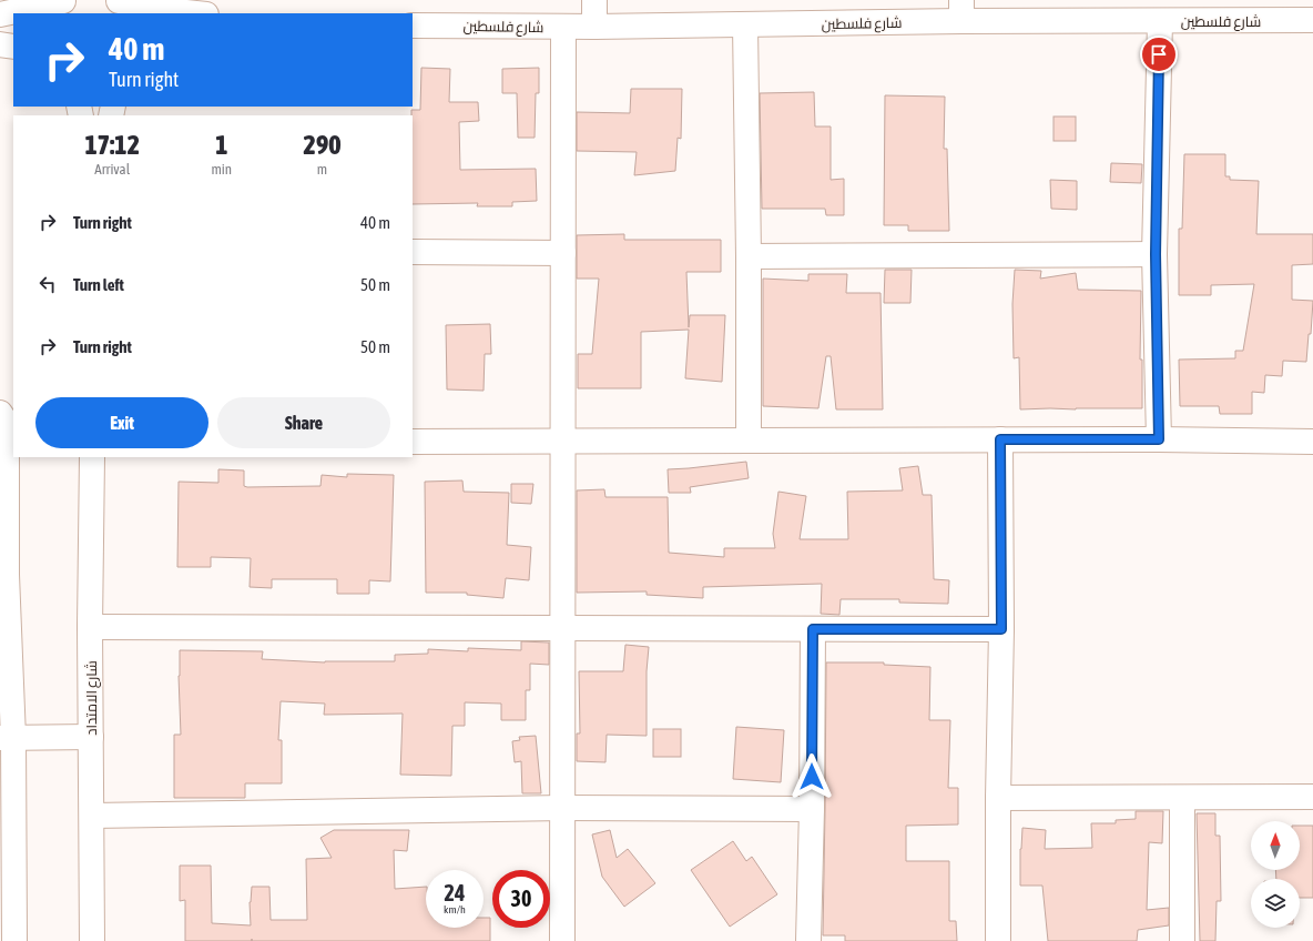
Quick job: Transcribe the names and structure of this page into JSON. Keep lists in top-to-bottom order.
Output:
{
  "streets": {
    "street": ["شارع فلسطين", "شارع الامتداد"]
  },
  "north": "top",
  "page": {
    "turn": ["40 m", "Turn right"],
    "eta": [
      "17:12",
      "Arrival",
      "1",
      "min",
      "290",
      "m"
    ],
    "list": [
      {
        "name": "Turn right",
        "value": "40 m"
      },
      {
        "name": "Turn left",
        "value": "50 m"
      },
      {
        "name": "Turn right",
        "value": "50 m"
      }
    ],
    "buttons": ["Exit", "Share"],
    "speed": "24 km/h",
    "limit": "30"
  }
}
